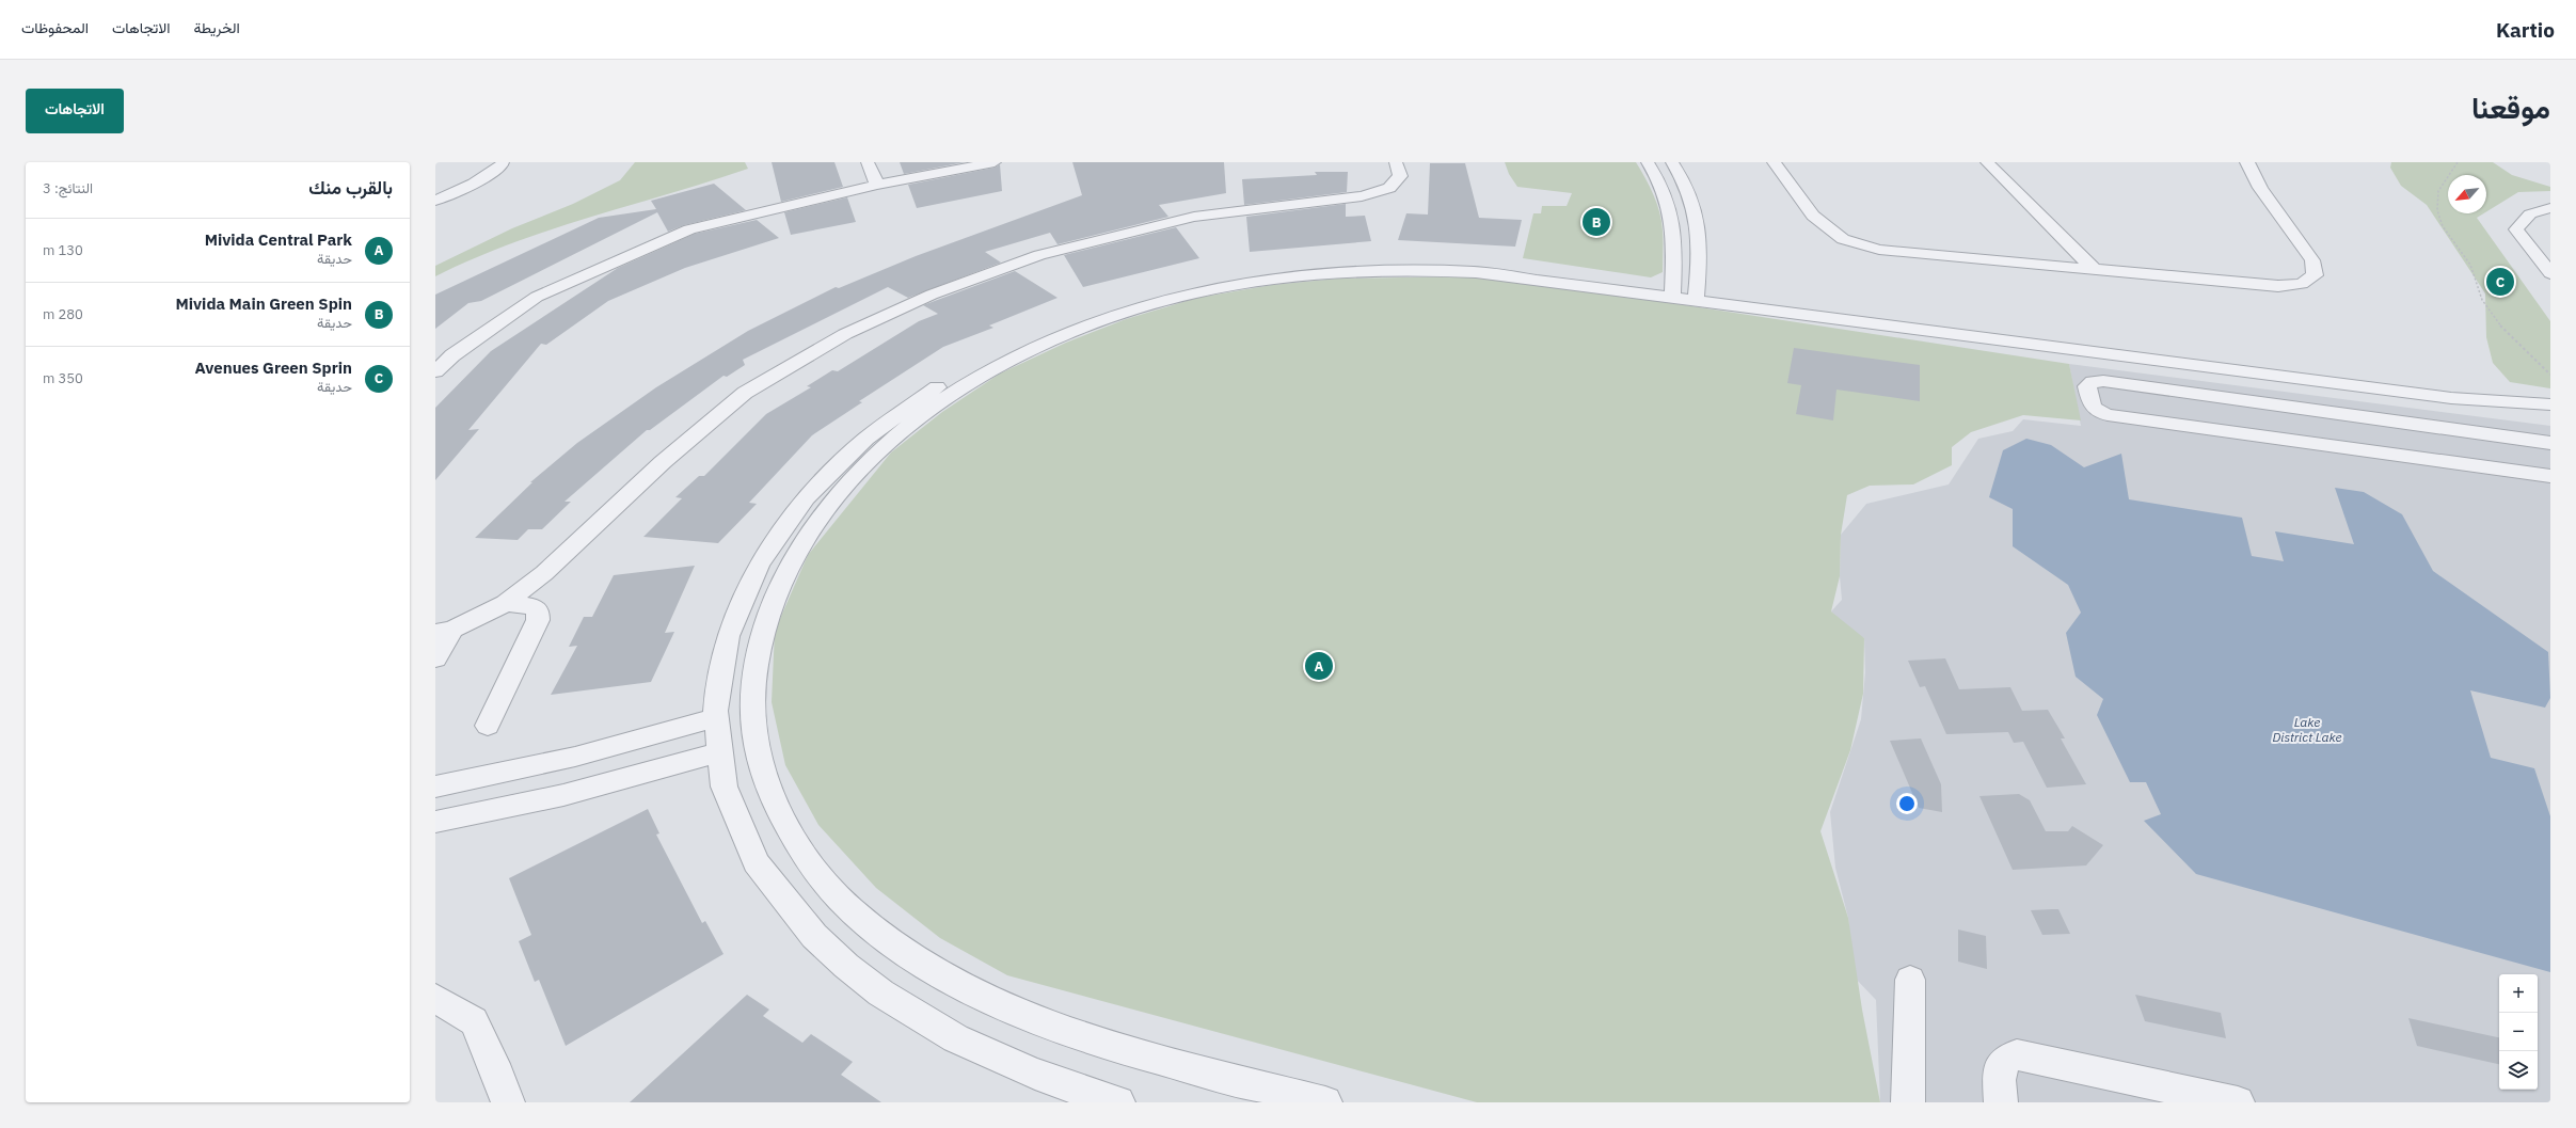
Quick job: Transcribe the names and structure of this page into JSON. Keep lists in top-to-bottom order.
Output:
{
  "water": ["Lake District Lake"],
  "north": "bottom left",
  "page": {
    "header": "Kartio",
    "nav": ["الخريطة", "الاتجاهات", "المحفوظات"],
    "title": "موقعنا",
    "buttons": "الاتجاهات",
    "heading": ["بالقرب منك", "النتائج: 3"],
    "pins": ["B", "C", "A"],
    "list": [
      {
        "mark": "A",
        "name": "Mivida Central Park",
        "note": "حديقة",
        "value": "130 m"
      },
      {
        "mark": "B",
        "name": "Mivida Main Green Spin",
        "note": "حديقة",
        "value": "280 m"
      },
      {
        "mark": "C",
        "name": "Avenues Green Sprin",
        "note": "حديقة",
        "value": "350 m"
      }
    ],
    "map_buttons": ["+", "−"]
  }
}
